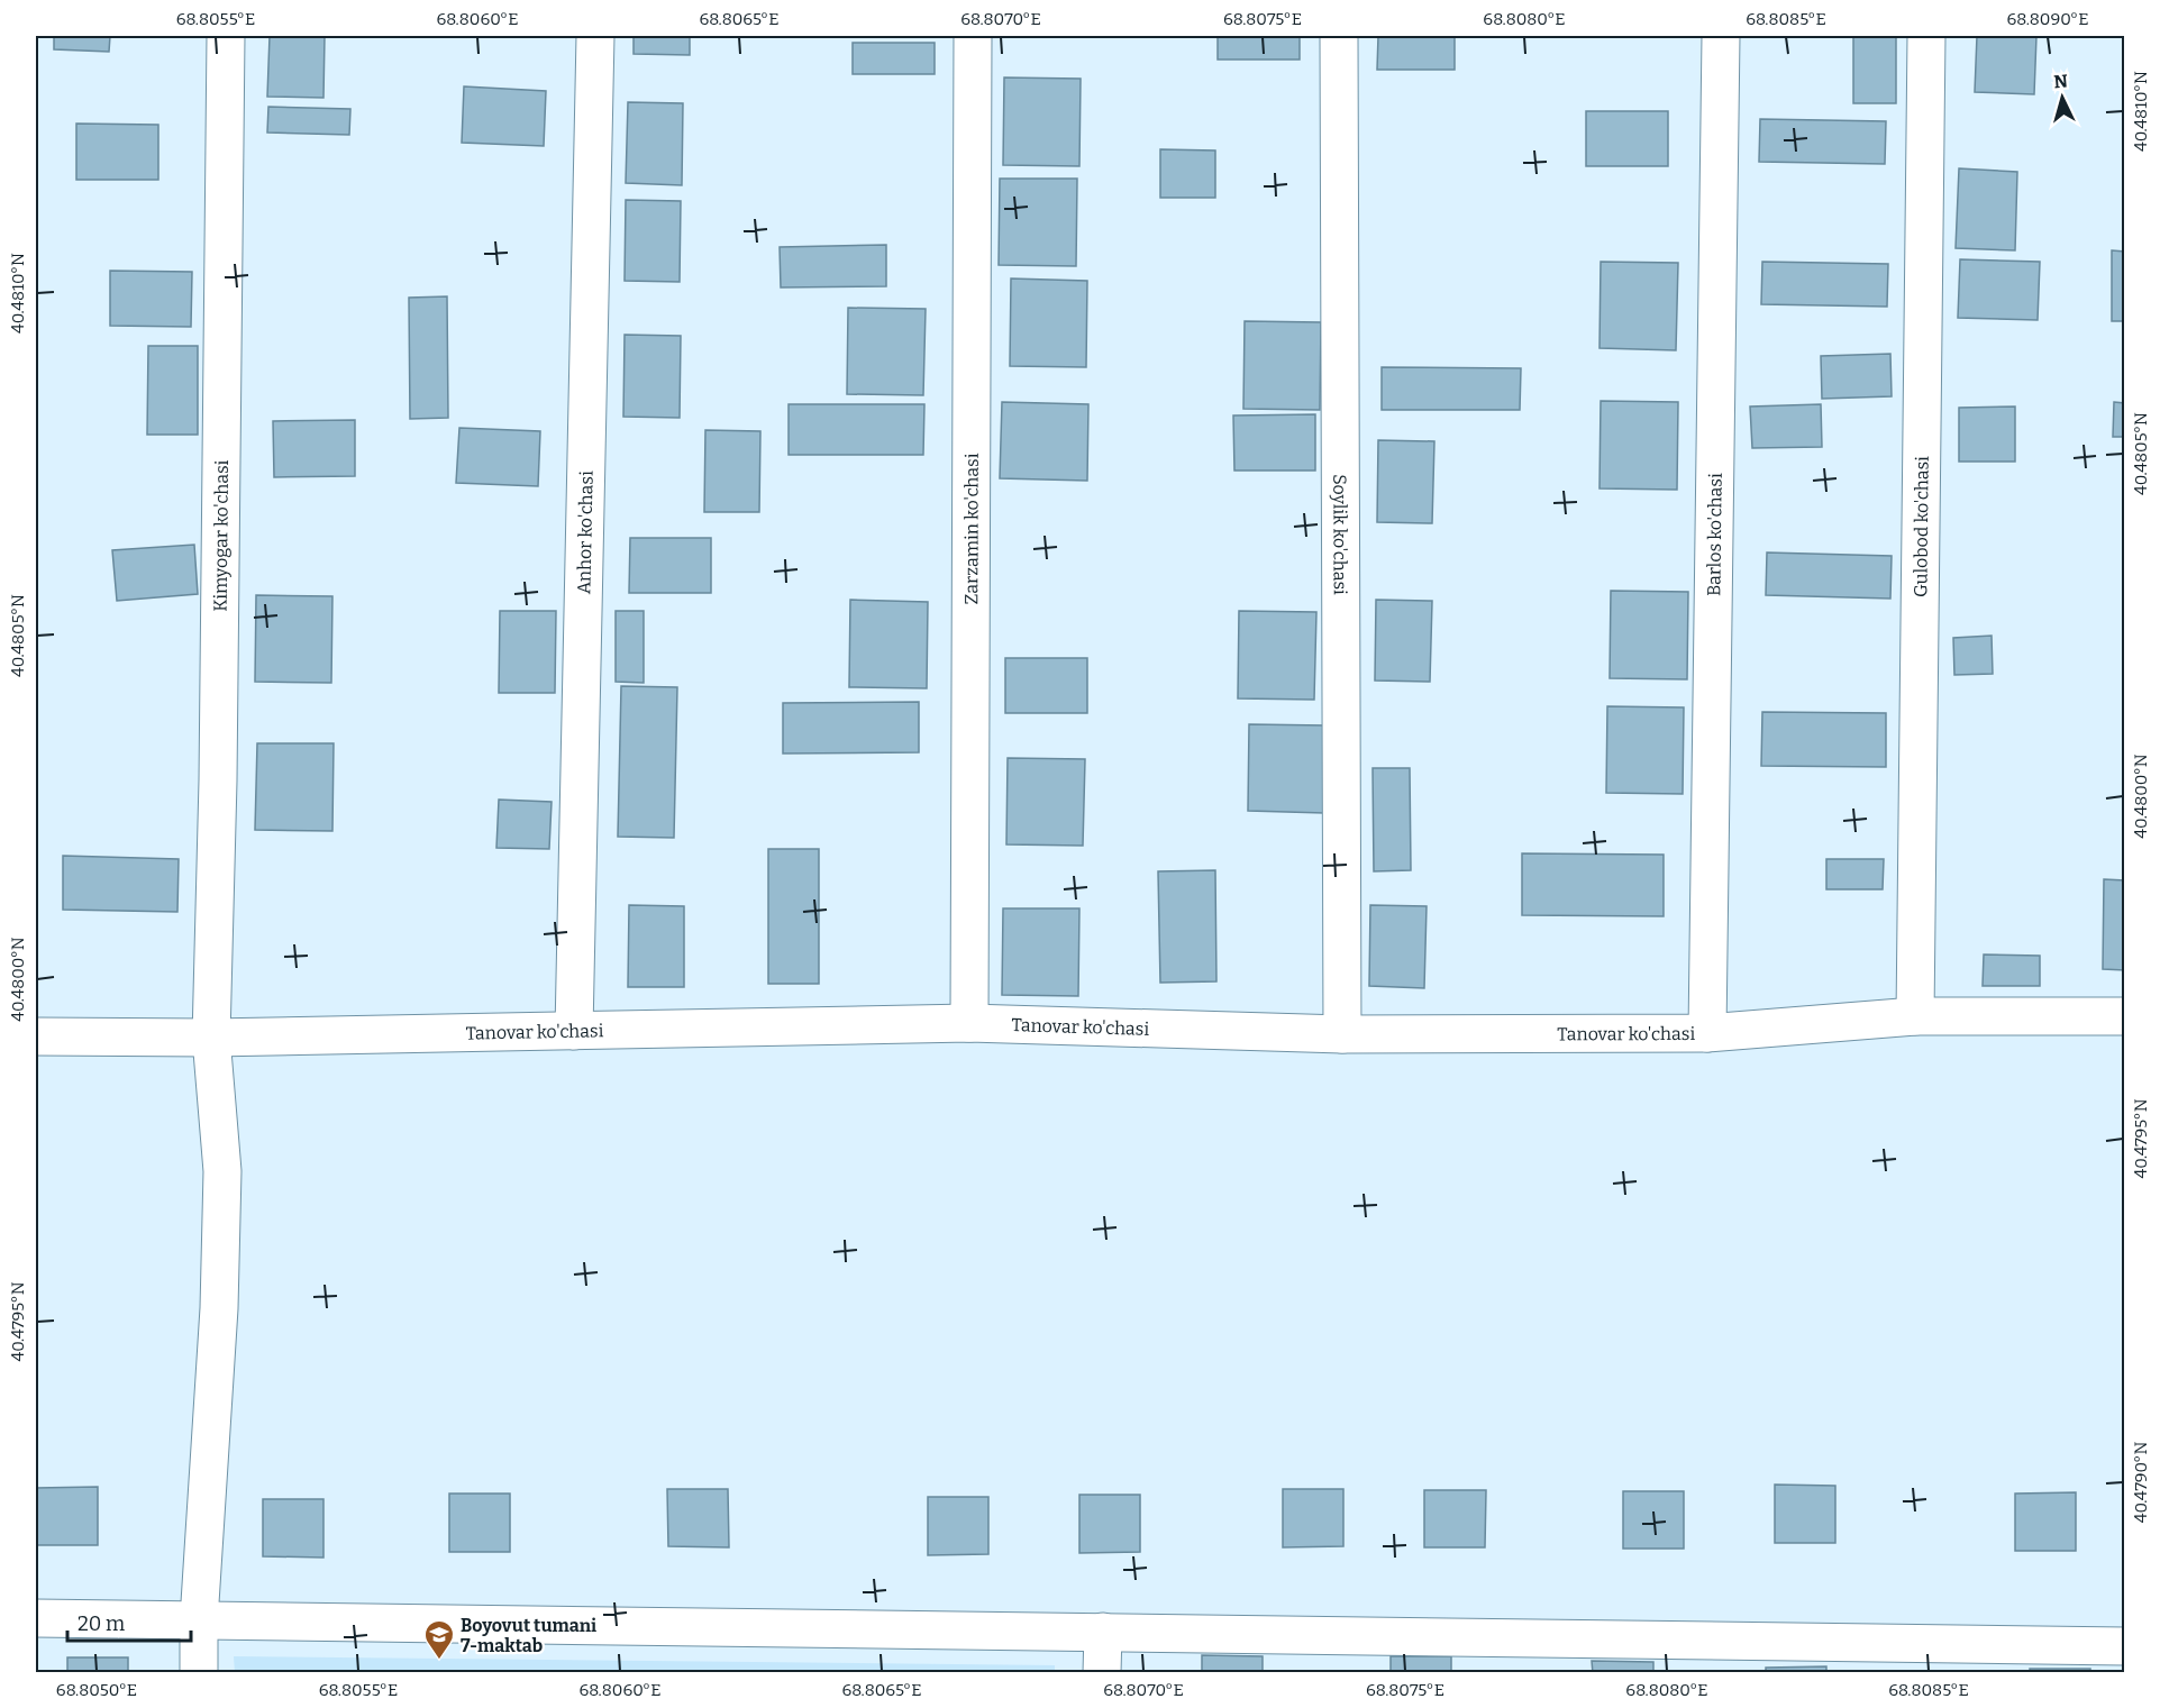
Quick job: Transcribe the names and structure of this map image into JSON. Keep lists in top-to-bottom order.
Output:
{
  "streets": {
    "street": [
      "Gulobod ko'chasi",
      "Zarzamin ko'chasi",
      "Anhor ko'chasi",
      "Soylik ko'chasi",
      "Barlos ko'chasi",
      "Kimyogar ko'chasi",
      "Tanovar ko'chasi"
    ]
  },
  "crossings": [
    ["Gulobod ko'chasi", "Tanovar ko'chasi"],
    ["Zarzamin ko'chasi", "Tanovar ko'chasi"],
    ["Anhor ko'chasi", "Tanovar ko'chasi"],
    ["Soylik ko'chasi", "Tanovar ko'chasi"],
    ["Barlos ko'chasi", "Tanovar ko'chasi"],
    ["Kimyogar ko'chasi", "Tanovar ko'chasi"]
  ],
  "places": {
    "school or university": ["Boyovut tumani 7-maktab"]
  },
  "scale_bar": "20 m",
  "north": "top",
  "coordinates": [
    "68.8055°E",
    "68.8060°E",
    "68.8065°E",
    "68.8070°E",
    "68.8075°E",
    "68.8080°E",
    "68.8085°E",
    "68.8090°E",
    "40.4810°N",
    "40.4805°N",
    "40.4800°N",
    "40.4795°N",
    "40.4790°N",
    "68.8050°E"
  ]
}
